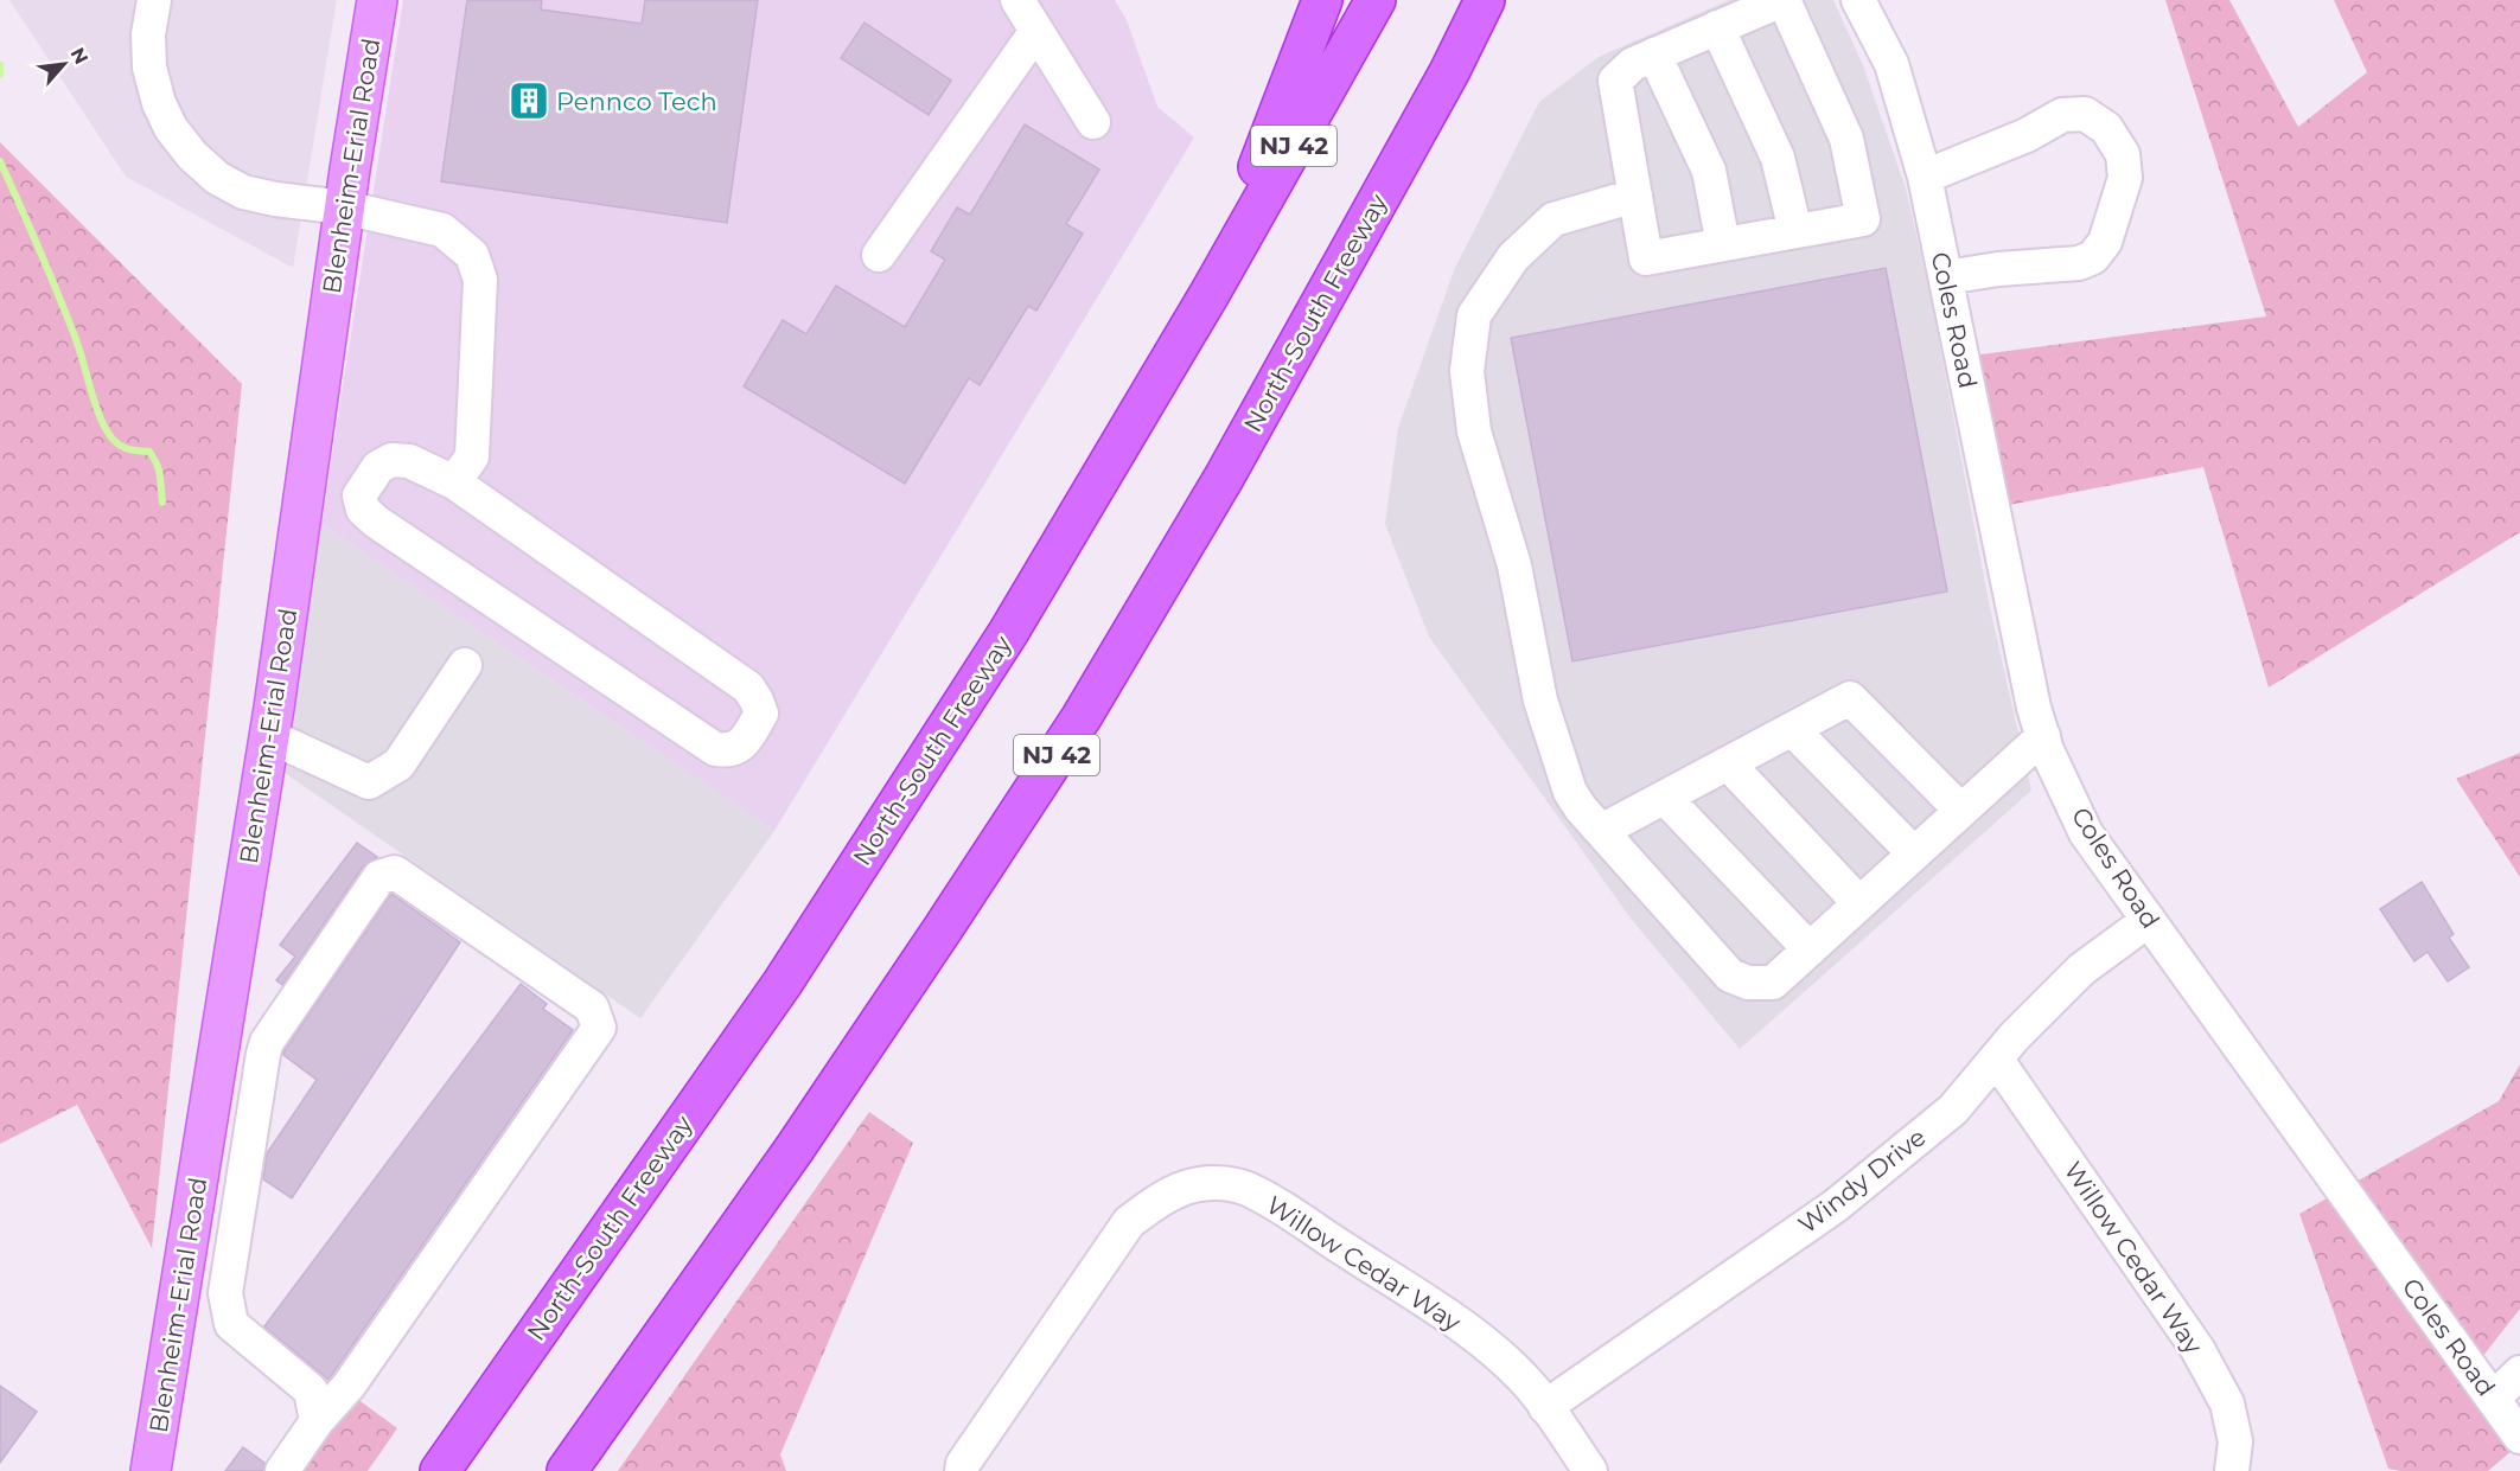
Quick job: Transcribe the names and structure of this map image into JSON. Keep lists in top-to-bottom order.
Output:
{
  "streets": {
    "highway": ["NJ 42", "North-South Freeway"],
    "main road": ["Blenheim-Erial Road"],
    "street": ["Coles Road", "Windy Drive", "Willow Cedar Way"]
  },
  "crossings": [
    ["Coles Road", "Windy Drive"],
    ["Windy Drive", "Willow Cedar Way"]
  ],
  "places": {
    "building": ["Pennco Tech"]
  },
  "north": "top right"
}
